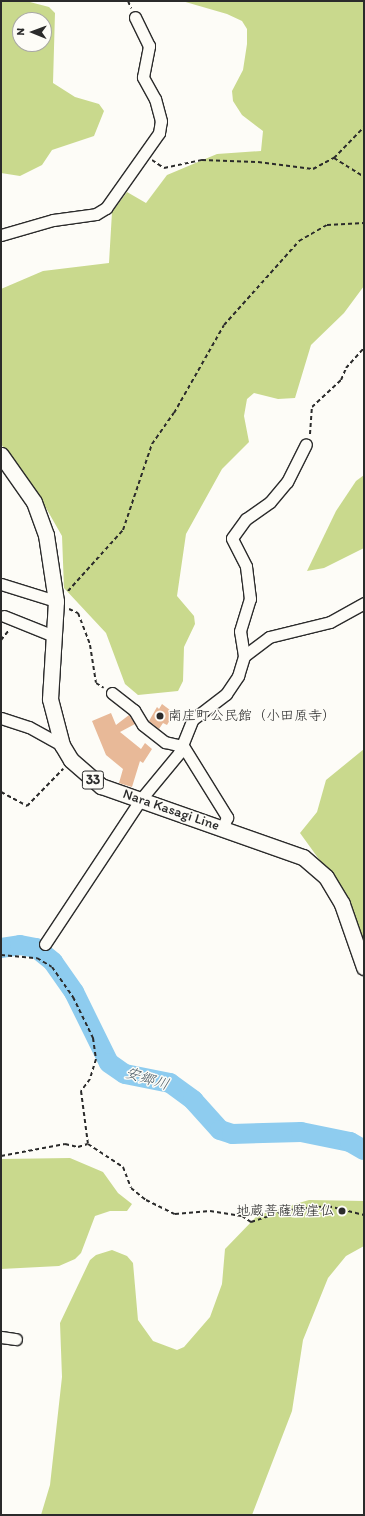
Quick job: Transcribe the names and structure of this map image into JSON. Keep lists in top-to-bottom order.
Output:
{
  "streets": {
    "main road": ["33", "Nara Kasagi Line"]
  },
  "water": ["安郷川"],
  "places": ["南庄町公民館（小田原寺）", "地蔵菩薩磨崖仏"],
  "north": "left"
}
